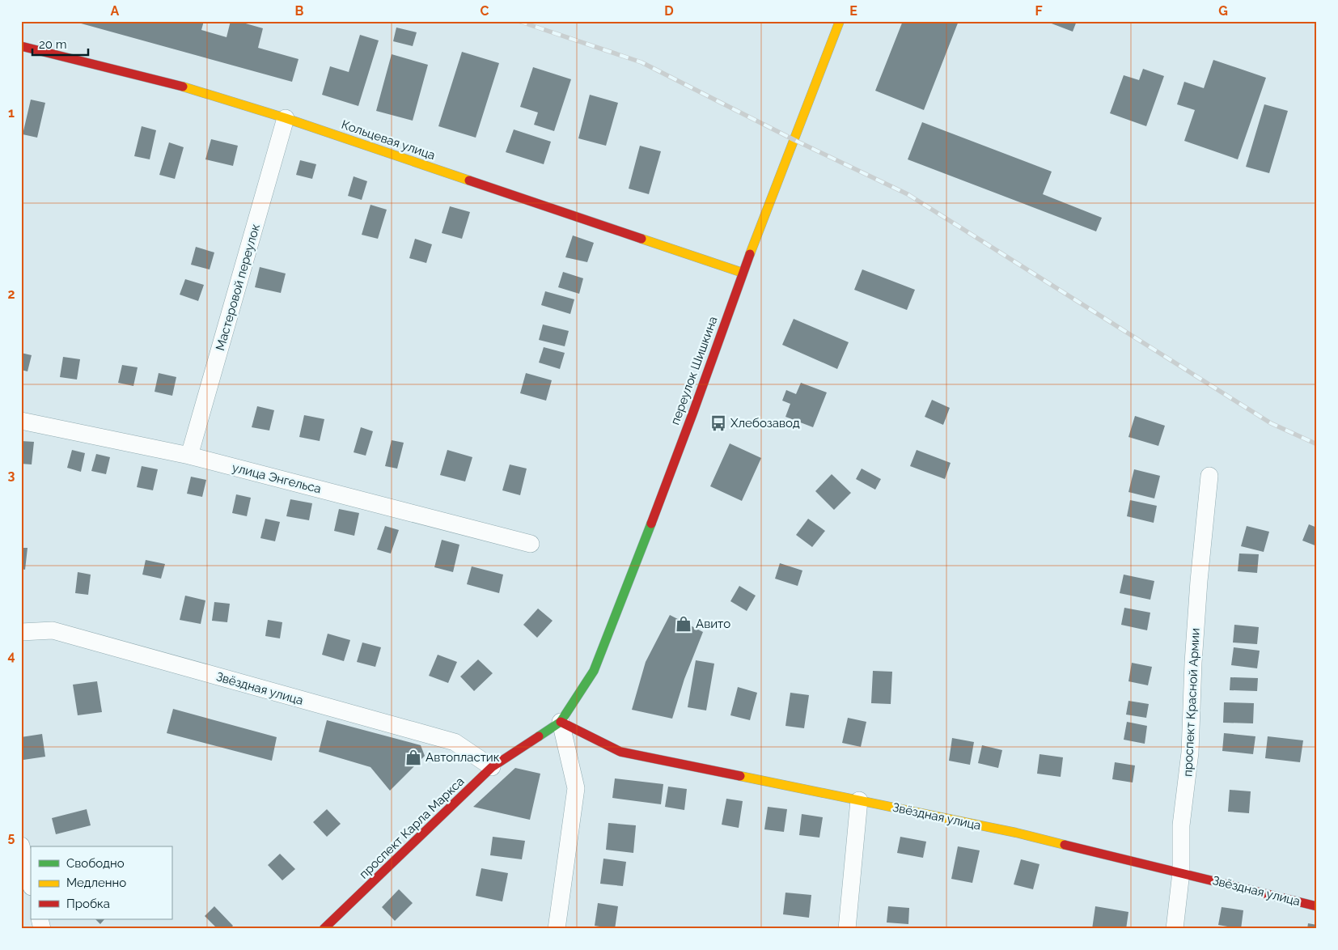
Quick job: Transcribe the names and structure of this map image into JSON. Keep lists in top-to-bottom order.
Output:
{
  "streets": {
    "main road": [
      "Кольцевая улица",
      "переулок Шишкина",
      "Звёздная улица",
      "проспект Карла Маркса"
    ],
    "street": ["Мастеровой переулок", "улица Энгельса", "проспект Красной Армии"]
  },
  "crossings": [
    ["Кольцевая улица", "Мастеровой переулок"],
    ["Кольцевая улица", "переулок Шишкина"],
    ["Мастеровой переулок", "улица Энгельса"],
    ["переулок Шишкина", "Звёздная улица"],
    ["переулок Шишкина", "проспект Карла Маркса"],
    ["Звёздная улица", "проспект Красной Армии"],
    ["Звёздная улица", "проспект Карла Маркса"]
  ],
  "places": {
    "bus stop": ["Хлебозавод"],
    "shop": ["Авито", "Автопластик"]
  },
  "legend": ["Свободно", "Медленно", "Пробка"],
  "scale_bar": "20 m",
  "grid": {
    "columns": [
      "A",
      "B",
      "C",
      "D",
      "E",
      "F",
      "G"
    ],
    "rows": [
      "1",
      "2",
      "3",
      "4",
      "5"
    ]
  }
}
